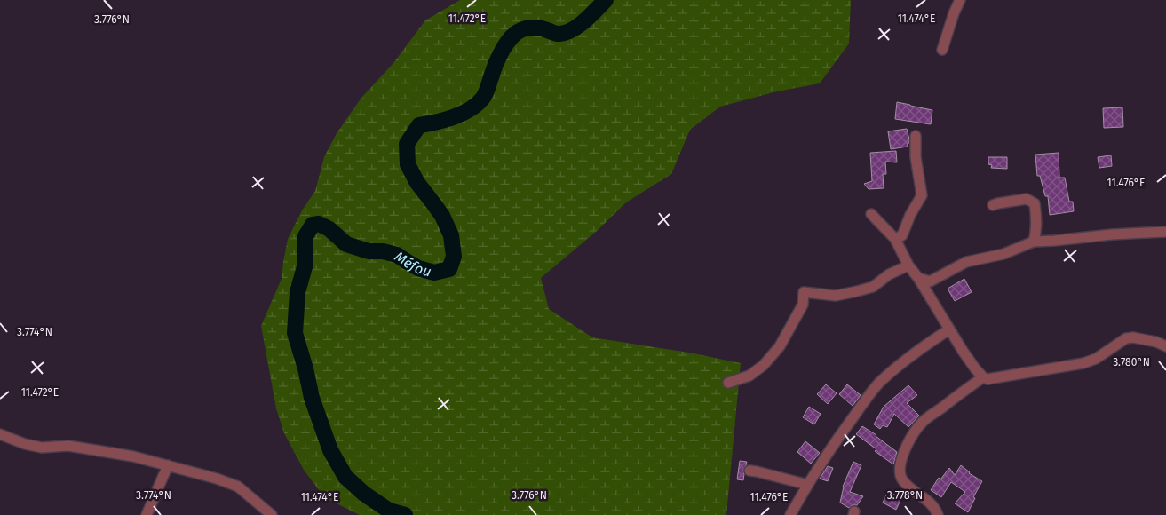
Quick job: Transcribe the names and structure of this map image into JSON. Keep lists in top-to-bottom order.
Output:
{
  "water": ["Méfou"],
  "coordinates": [
    "11.472°E",
    "11.474°E",
    "3.776°N",
    "11.476°E",
    "3.774°N",
    "3.780°N",
    "3.778°N"
  ]
}
